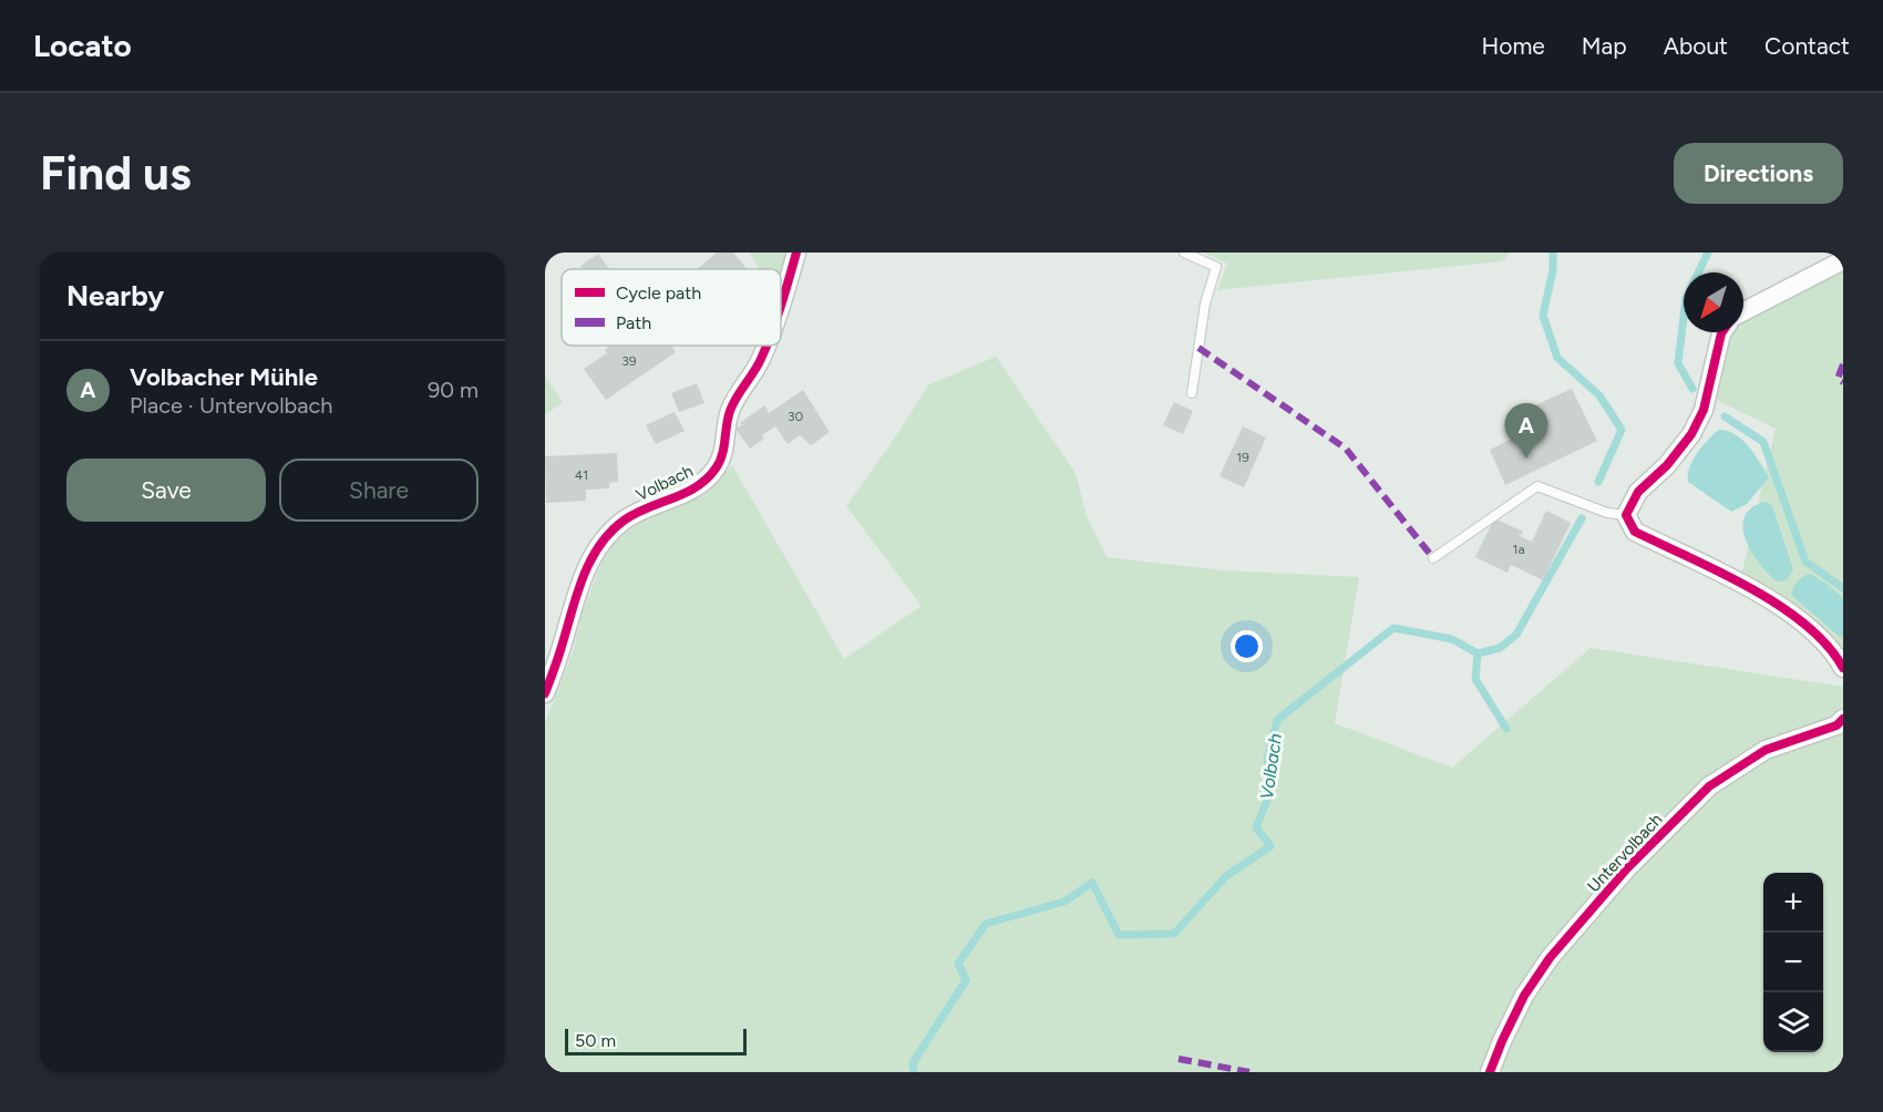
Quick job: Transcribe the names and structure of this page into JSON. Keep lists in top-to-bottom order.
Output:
{
  "streets": {
    "street": ["Volbach", "Untervolbach"]
  },
  "water": ["Volbach"],
  "house_numbers": [
    "39",
    "30",
    "19",
    "41",
    "1a"
  ],
  "legend": ["Cycle path", "Path"],
  "scale_bar": "50 m",
  "north": "bottom left",
  "page": {
    "header": "Locato",
    "nav": [
      "Home",
      "Map",
      "About",
      "Contact"
    ],
    "buttons": [
      "Directions",
      ["Save", "Share"]
    ],
    "title": "Find us",
    "heading": "Nearby",
    "list": [
      {
        "mark": "A",
        "name": "Volbacher Mühle",
        "note": "Place · Untervolbach",
        "value": "90 m"
      }
    ],
    "pins": "A",
    "map_buttons": ["+", "−"],
    "scale": "50 m"
  }
}
